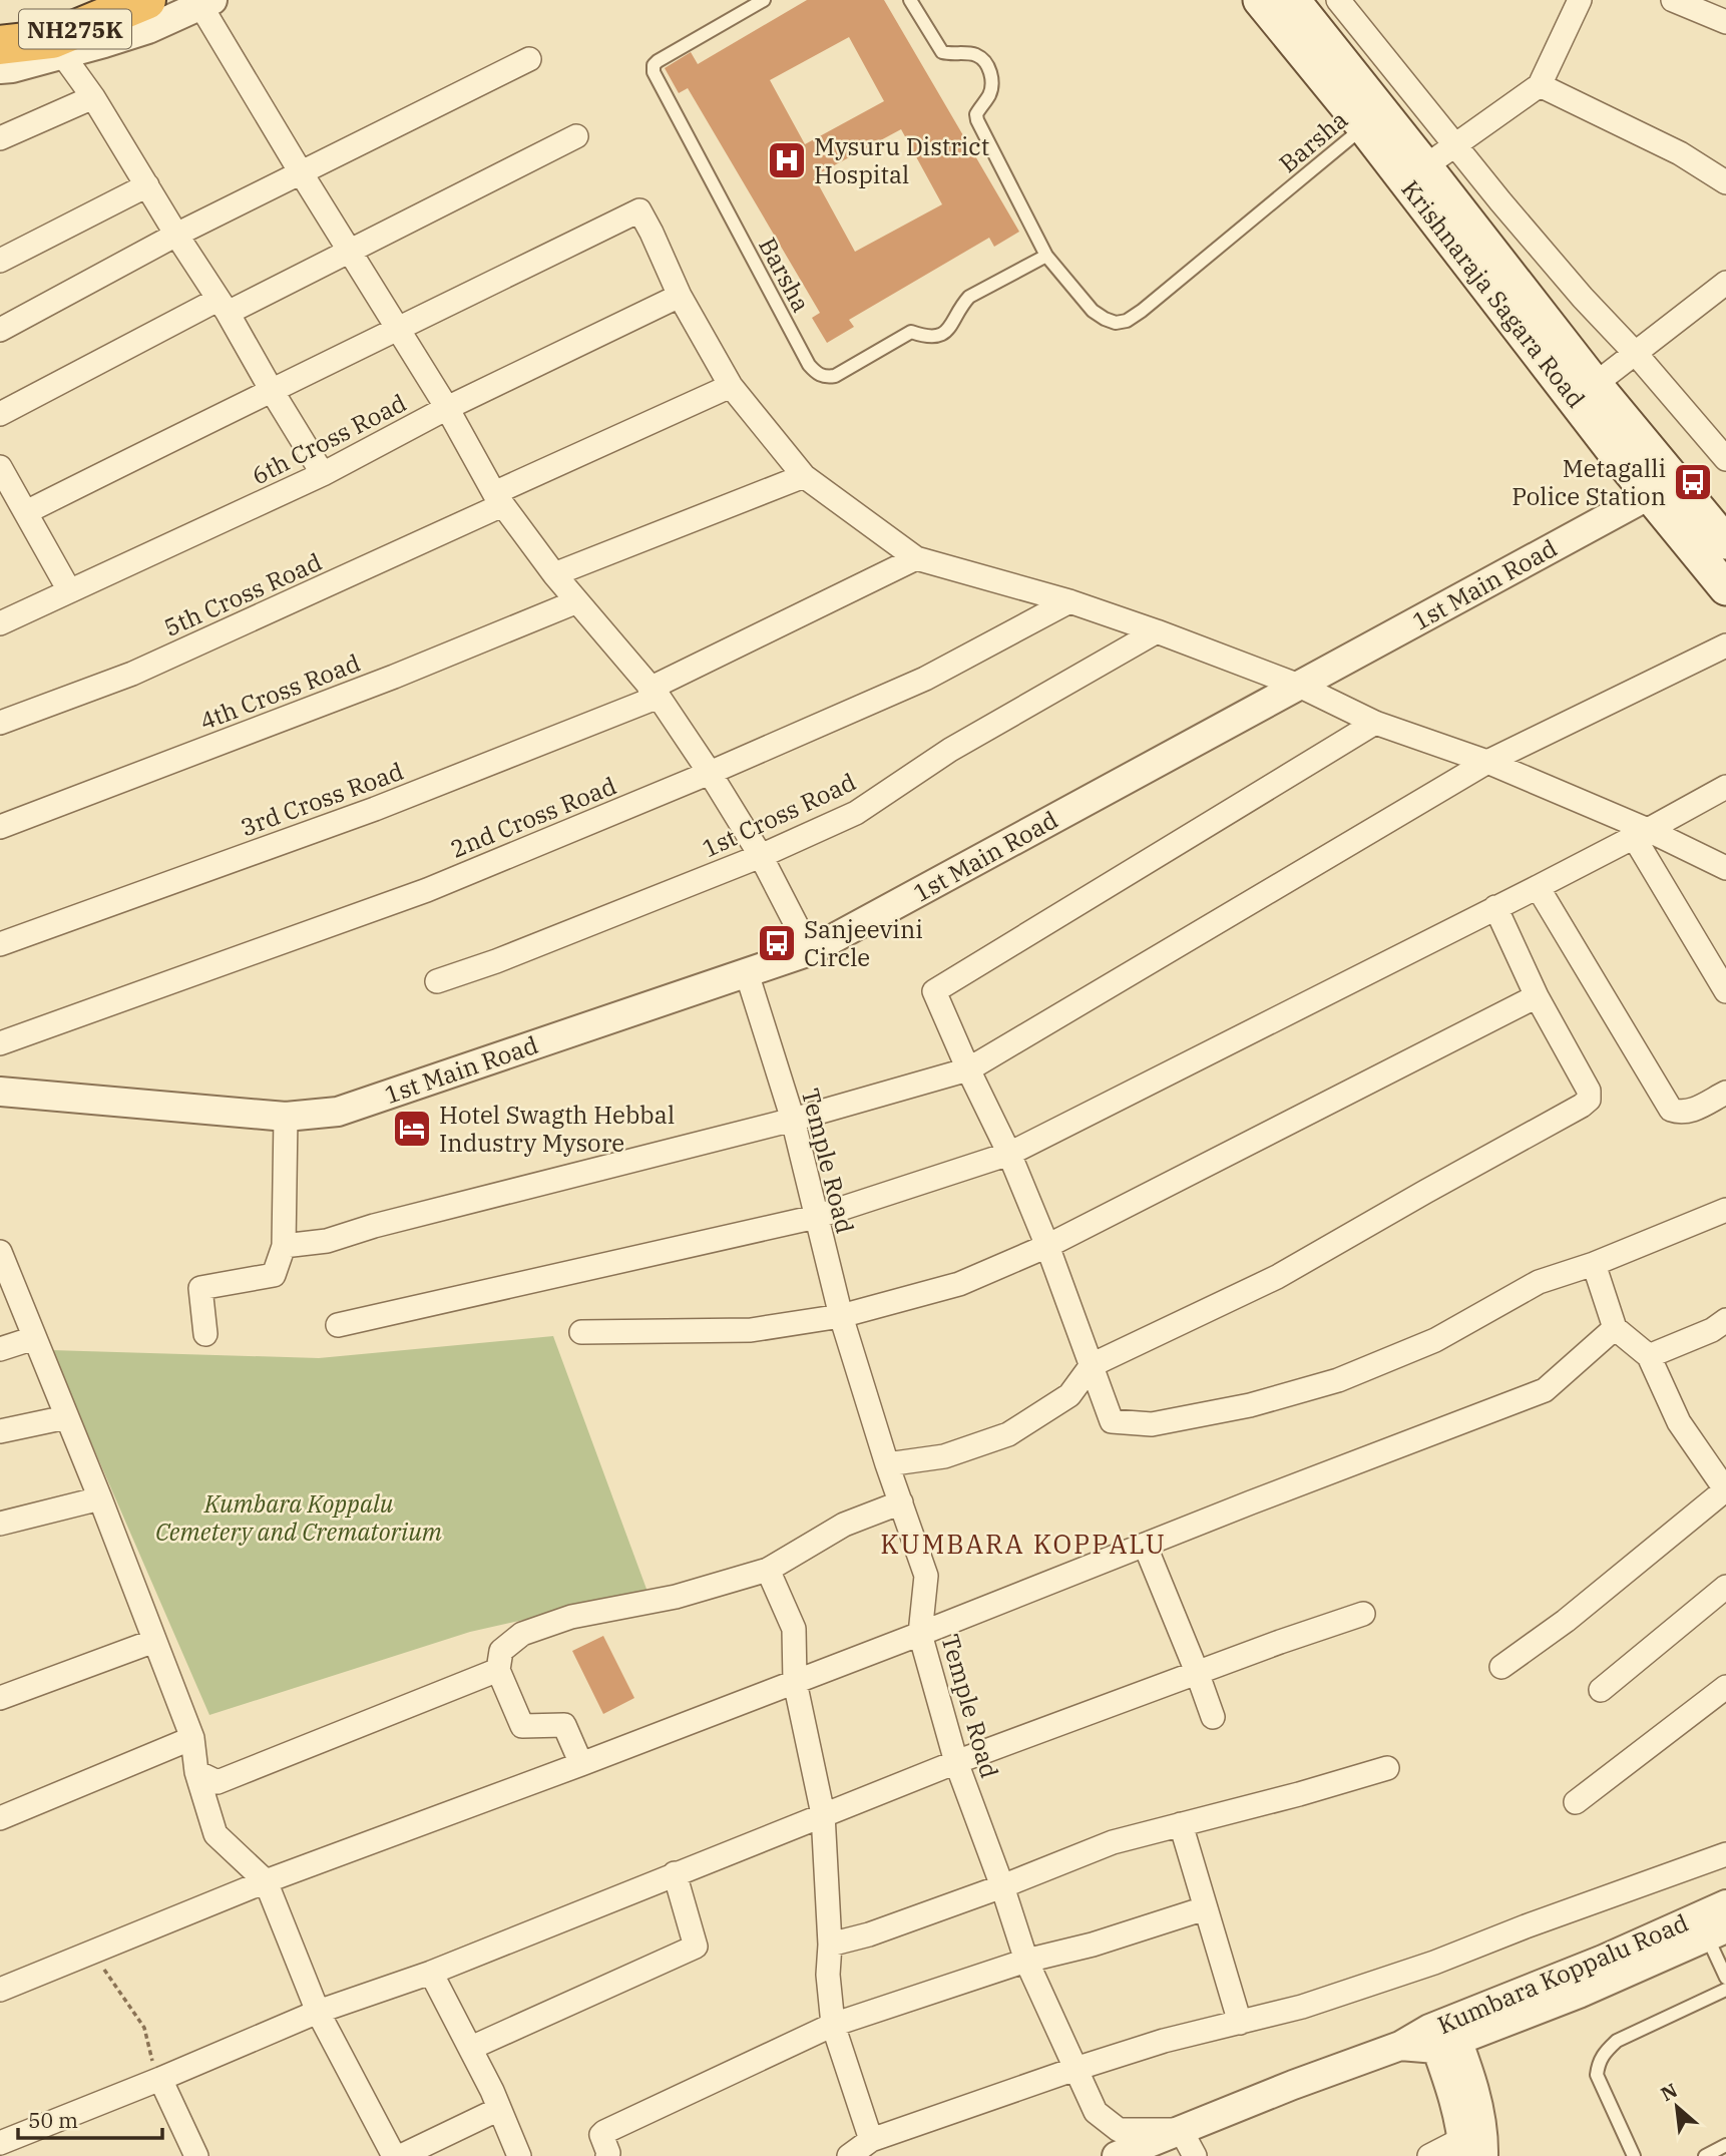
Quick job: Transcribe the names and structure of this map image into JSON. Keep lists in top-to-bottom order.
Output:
{
  "streets": {
    "highway": ["NH275K"],
    "main road": ["Krishnaraja Sagara Road"],
    "street": [
      "6th Cross Road",
      "1st Main Road",
      "5th Cross Road",
      "4th Cross Road",
      "3rd Cross Road",
      "1st Cross Road",
      "2nd Cross Road",
      "Temple Road",
      "Kumbara Koppalu Road"
    ],
    "lane": ["Barsha"]
  },
  "crossings": [
    ["Barsha", "Krishnaraja Sagara Road"],
    ["Krishnaraja Sagara Road", "1st Main Road"],
    ["1st Main Road", "Temple Road"],
    ["Temple Road", "Kumbara Koppalu Road"]
  ],
  "districts": ["KUMBARA KOPPALU"],
  "parks": ["Kumbara Koppalu Cemetery and Crematorium"],
  "places": {
    "hospital": ["Mysuru District Hospital"],
    "bus stop": ["Metagalli Police Station", "Sanjeevini Circle"],
    "hotel": ["Hotel Swagth Hebbal Industry Mysore"]
  },
  "scale_bar": "50 m",
  "north": "top left"
}
